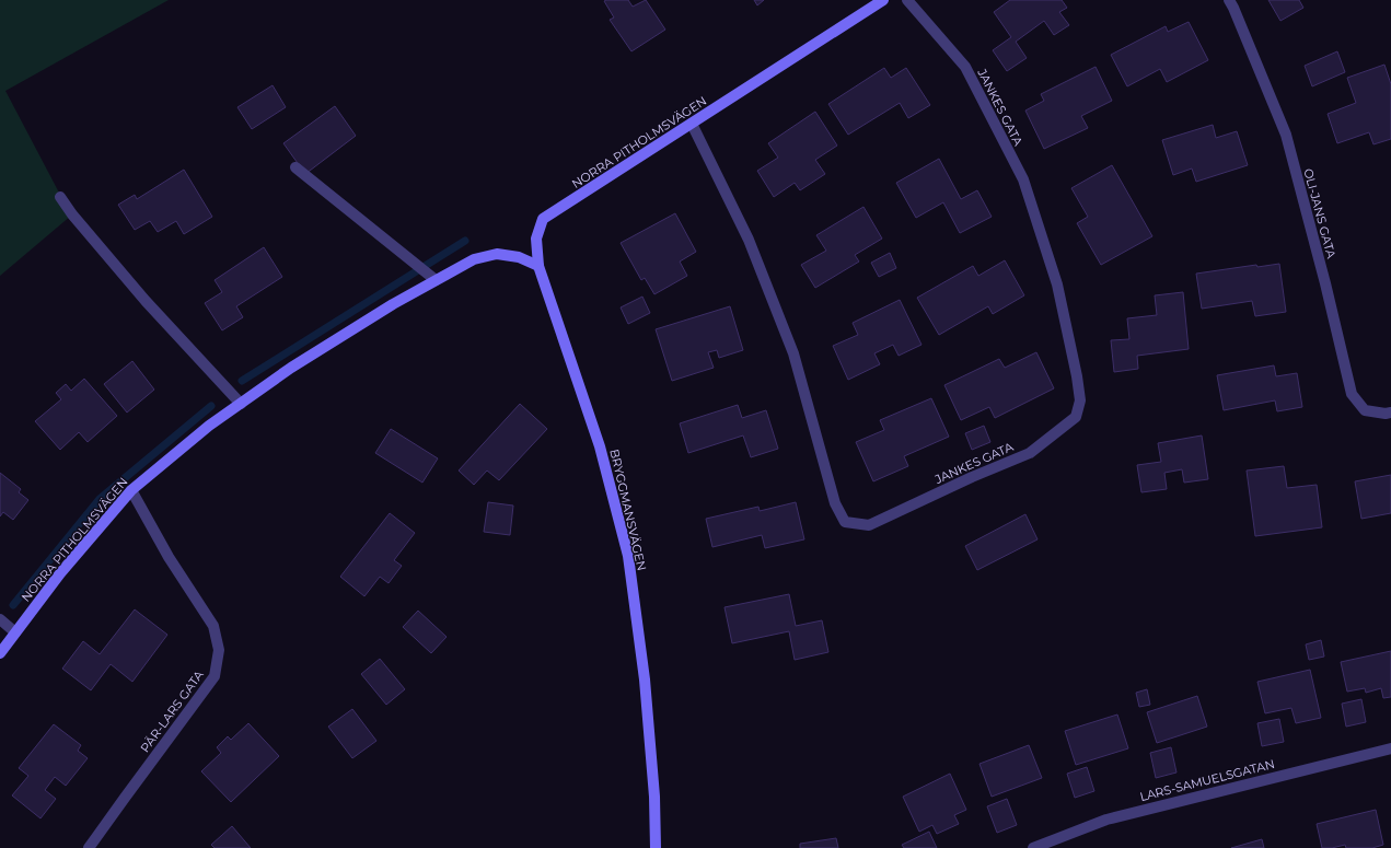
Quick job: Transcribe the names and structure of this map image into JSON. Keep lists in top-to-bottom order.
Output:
{
  "streets": {
    "street": [
      "JANKES GATA",
      "NORRA PITHOLMSVÄGEN",
      "OLI-JANS GATA",
      "BRYGGMANSVÄGEN",
      "PÄR-LARS GATA",
      "LARS-SAMUELSGATAN"
    ]
  },
  "crossings": [
    ["JANKES GATA", "NORRA PITHOLMSVÄGEN"],
    ["NORRA PITHOLMSVÄGEN", "BRYGGMANSVÄGEN"],
    ["NORRA PITHOLMSVÄGEN", "PÄR-LARS GATA"]
  ]
}
